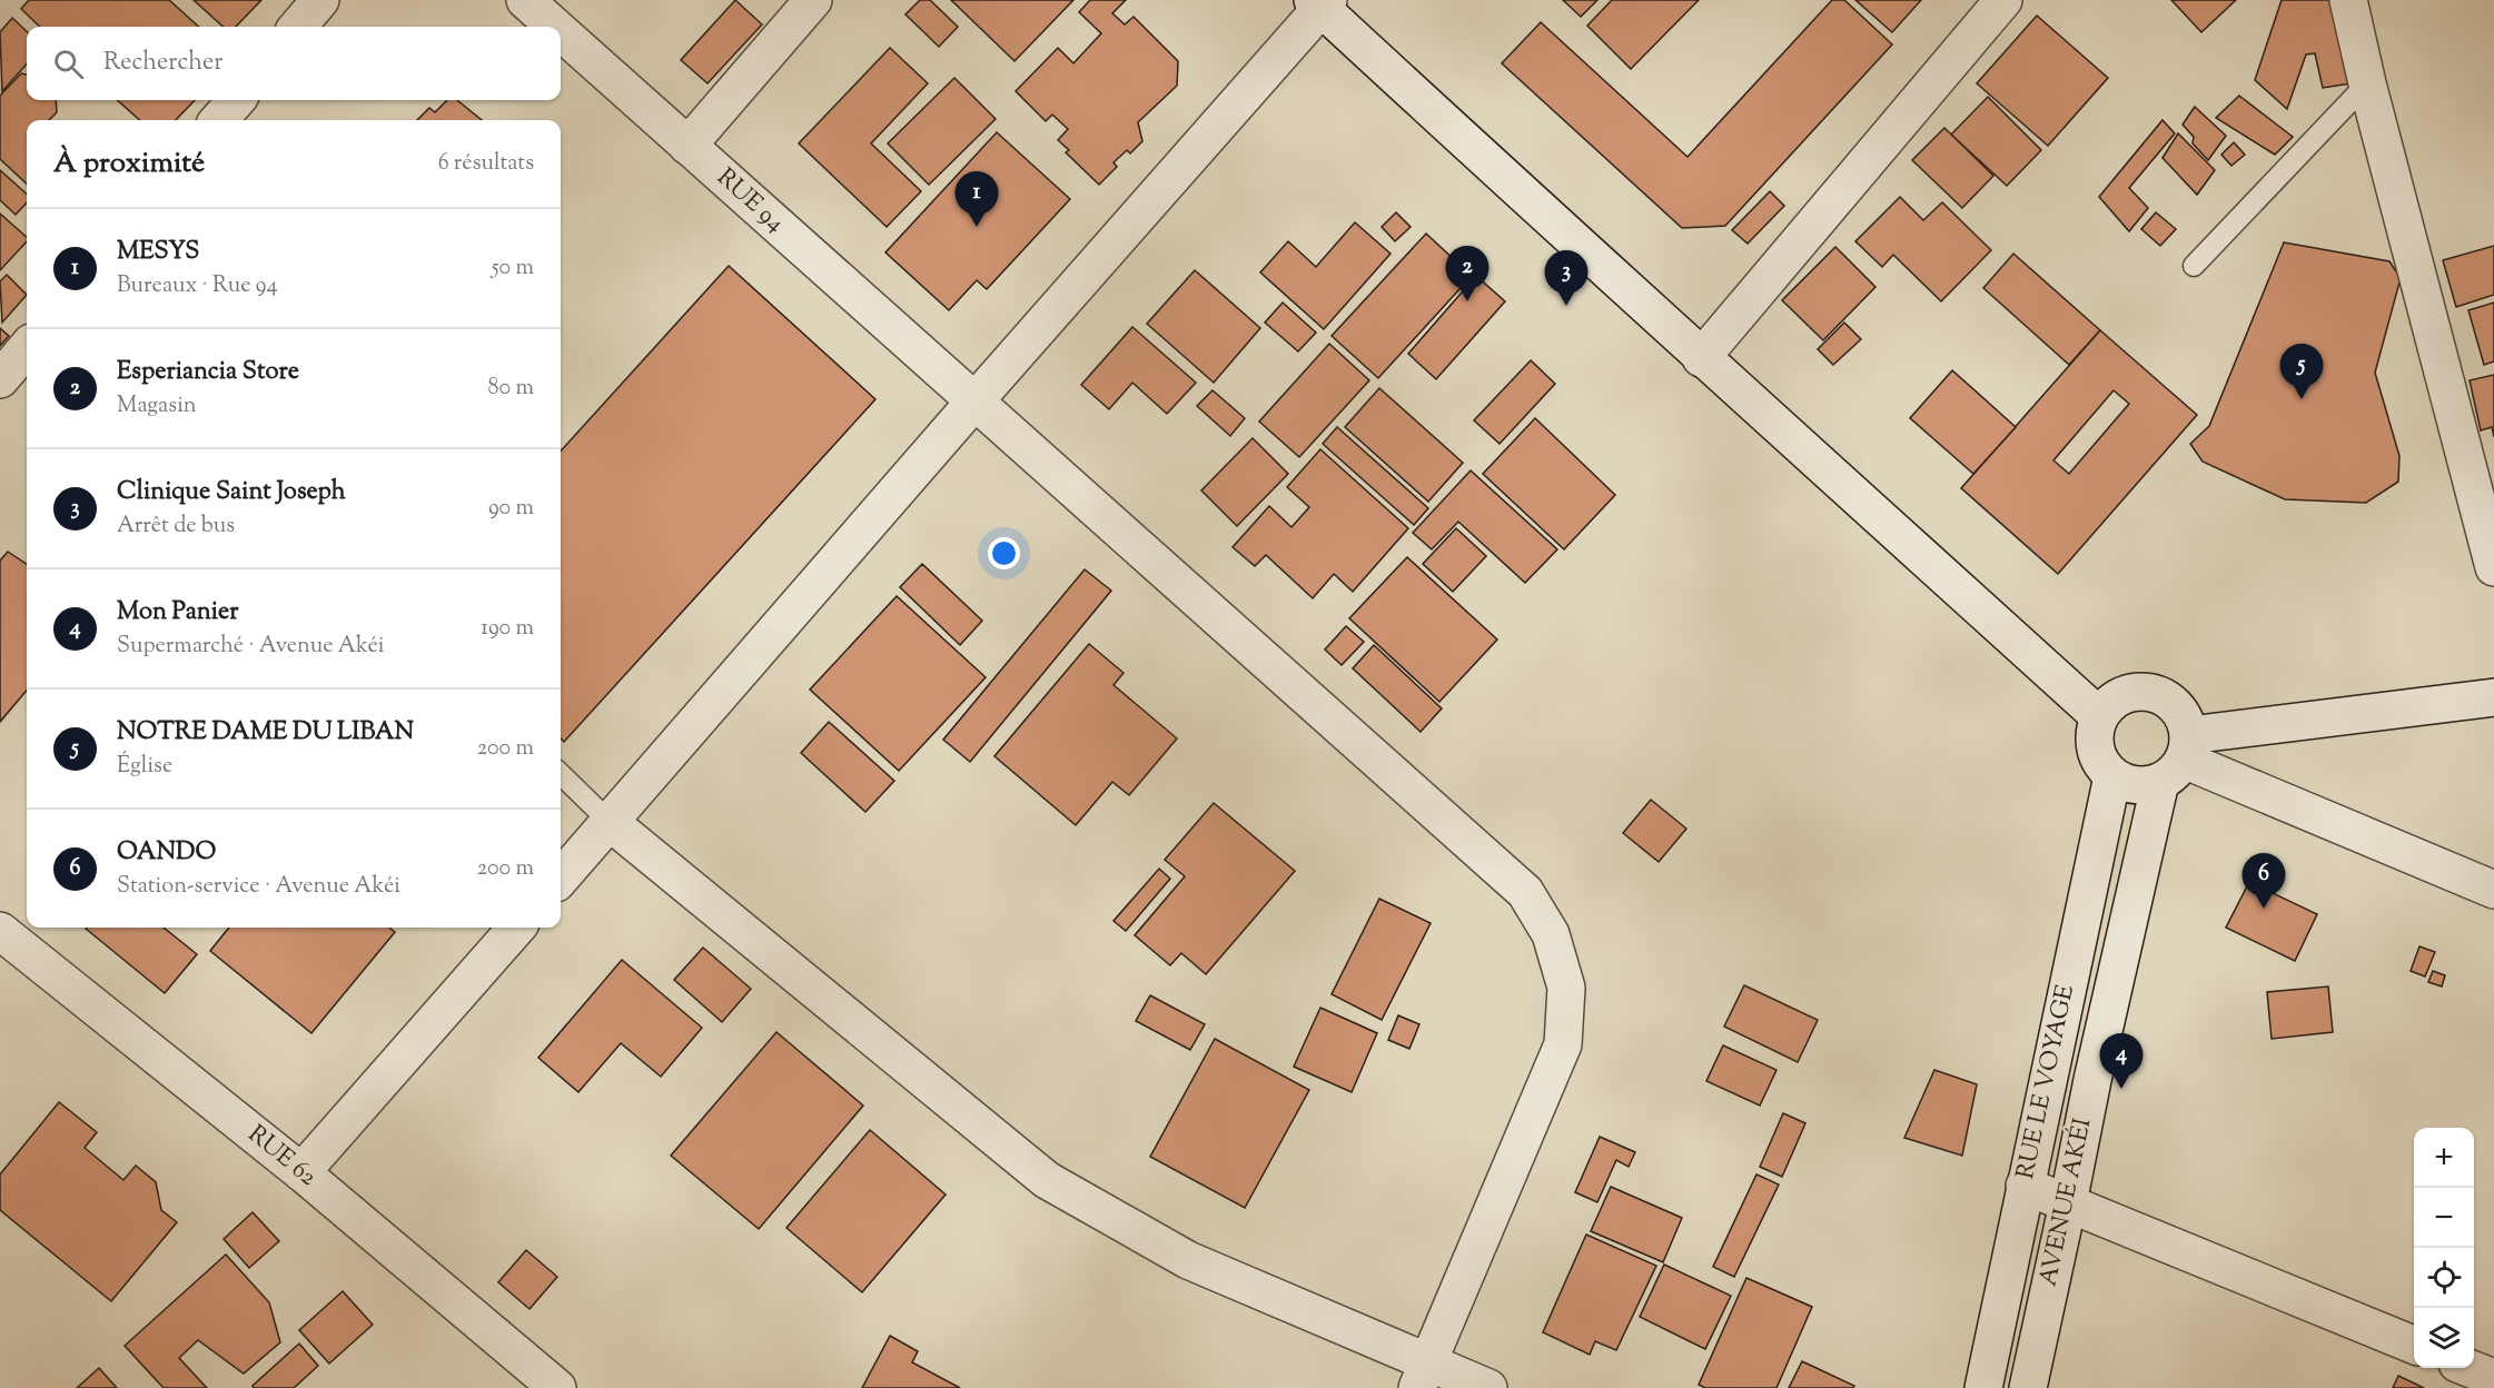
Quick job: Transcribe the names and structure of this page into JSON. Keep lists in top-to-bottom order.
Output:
{
  "streets": {
    "street": [
      "RUE 94",
      "RUE LE VOYAGE",
      "RUE 62",
      "AVENUE AKÉI"
    ]
  },
  "crossings": [
    ["RUE LE VOYAGE", "AVENUE AKÉI"]
  ],
  "page": {
    "search": "Rechercher",
    "heading": ["À proximité", "6 résultats"],
    "pins": [
      "1",
      "2",
      "3",
      "5",
      "6",
      "4"
    ],
    "list": [
      {
        "mark": "1",
        "name": "MESYS",
        "note": "Bureaux · Rue 94",
        "value": "50 m"
      },
      {
        "mark": "2",
        "name": "Esperiancia Store",
        "note": "Magasin",
        "value": "80 m"
      },
      {
        "mark": "3",
        "name": "Clinique Saint Joseph",
        "note": "Arrêt de bus",
        "value": "90 m"
      },
      {
        "mark": "4",
        "name": "Mon Panier",
        "note": "Supermarché · Avenue Akéi",
        "value": "190 m"
      },
      {
        "mark": "5",
        "name": "NOTRE DAME DU LIBAN",
        "note": "Église",
        "value": "200 m"
      },
      {
        "mark": "6",
        "name": "OANDO",
        "note": "Station-service · Avenue Akéi",
        "value": "200 m"
      }
    ],
    "map_buttons": ["+", "−"]
  }
}
